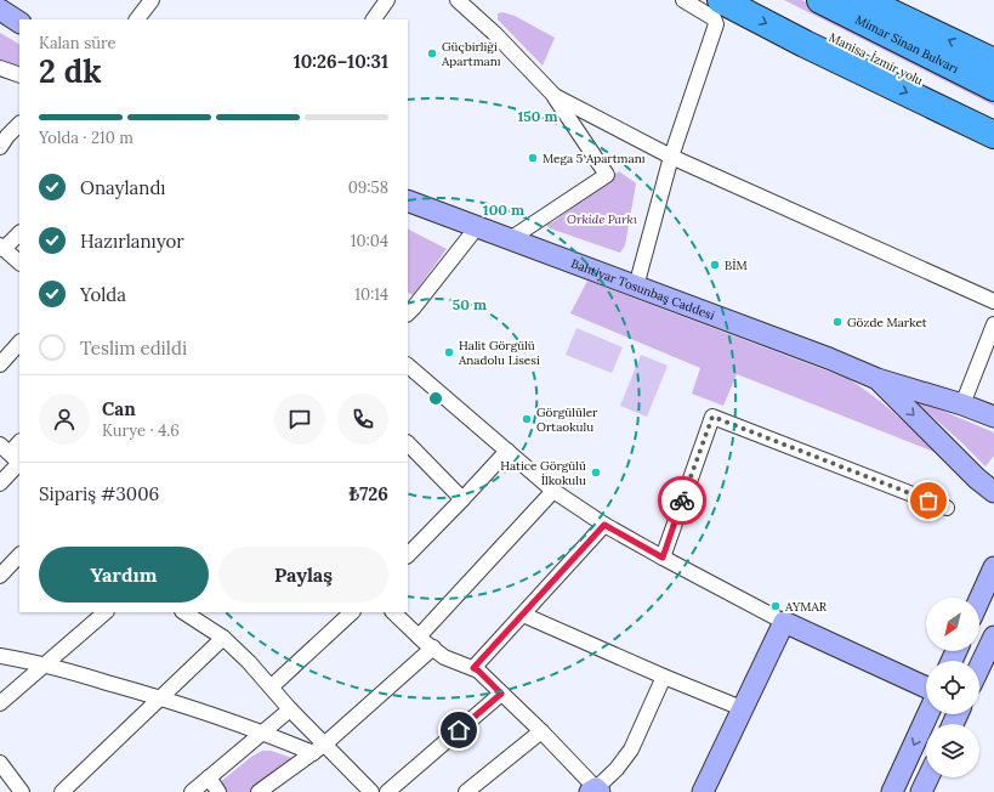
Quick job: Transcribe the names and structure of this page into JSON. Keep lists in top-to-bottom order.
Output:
{
  "streets": {
    "highway": ["Mimar Sinan Bulvarı", "Manisa-İzmir yolu"],
    "street": ["Bahtiyar Tosunbaş Caddesi"]
  },
  "parks": ["Orkide Parkı"],
  "places": [
    "Güçbirliği Apartmanı",
    "Mega 5 Apartmanı",
    "BİM",
    "Gözde Market",
    "Halit Görgülü Anadolu Lisesi",
    "Görgülüler Ortaokulu",
    "Hatice Görgülü İlkokulu",
    "AYMAR"
  ],
  "north": "bottom left",
  "page": {
    "heading": ["2 dk", "Kalan süre", "10:26–10:31"],
    "panel": [
      "Can",
      "Kurye · 4.6",
      "Sipariş #3006",
      "₺726"
    ],
    "bar": "Yolda · 210 m",
    "list": [
      ["Onaylandı", "09:58"],
      ["Hazırlanıyor", "10:04"],
      ["Yolda", "10:14"],
      "Teslim edildi"
    ],
    "buttons": ["Yardım", "Paylaş"]
  },
  "rings": ["150 m", "100 m", "50 m"]
}
